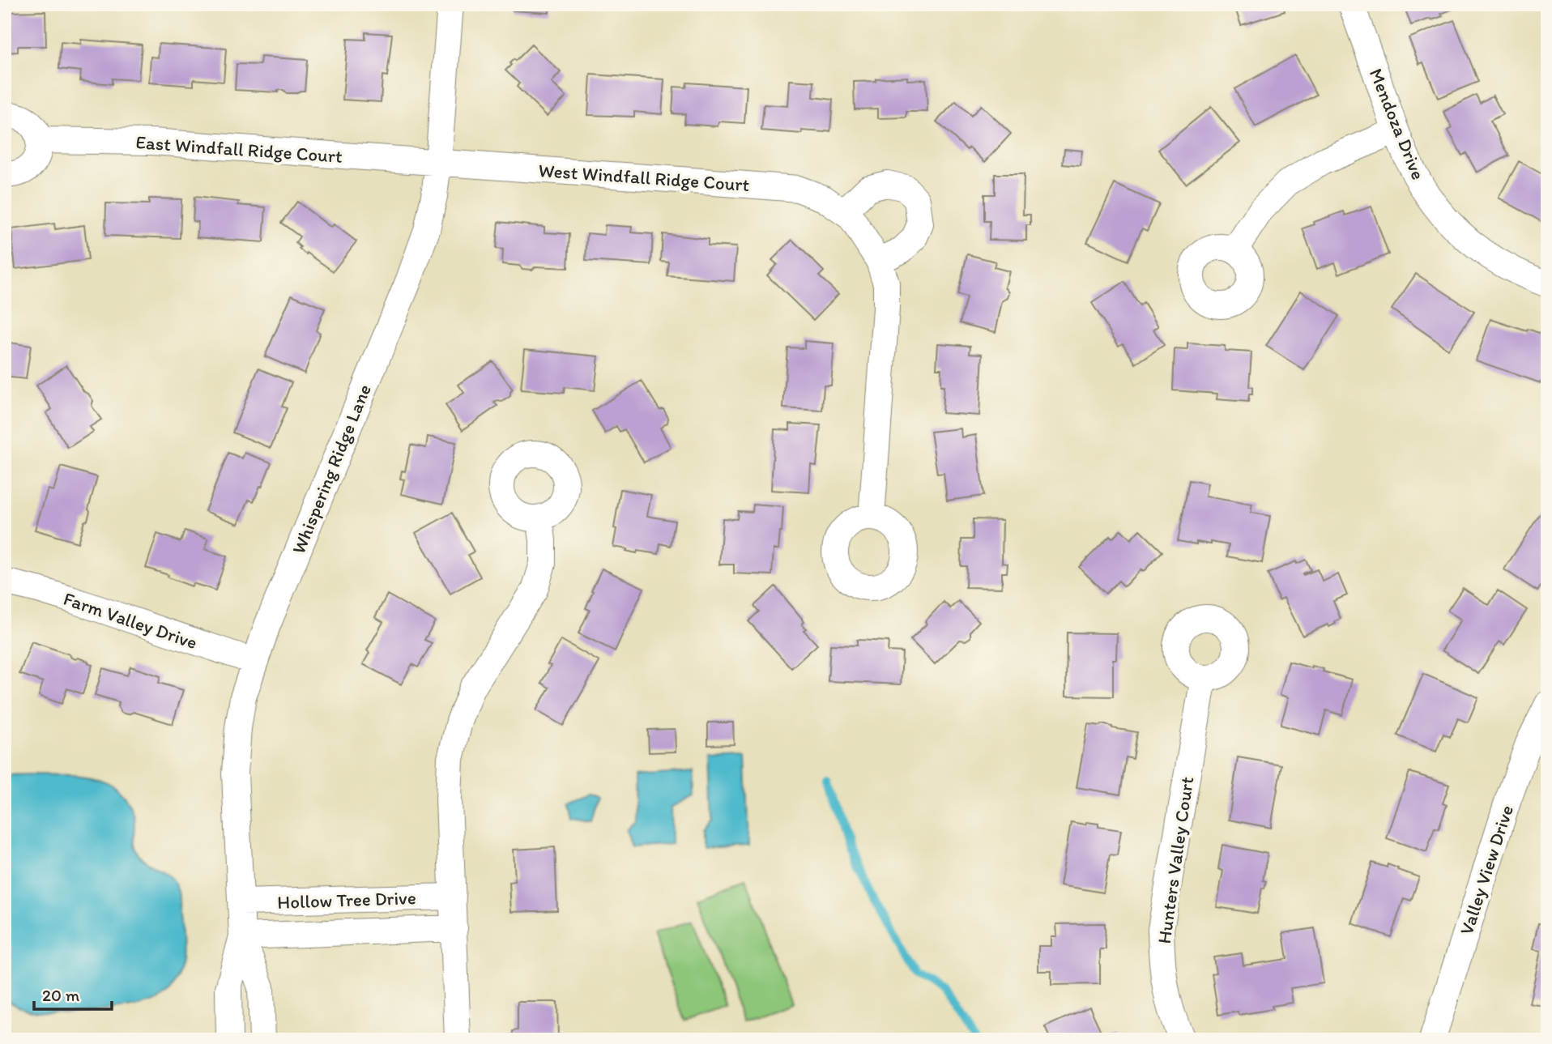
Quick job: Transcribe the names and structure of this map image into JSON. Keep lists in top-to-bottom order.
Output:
{
  "streets": {
    "street": [
      "Mendoza Drive",
      "East Windfall Ridge Court",
      "West Windfall Ridge Court",
      "Whispering Ridge Lane",
      "Farm Valley Drive",
      "Hunters Valley Court",
      "Valley View Drive",
      "Hollow Tree Drive"
    ]
  },
  "crossings": [
    ["East Windfall Ridge Court", "West Windfall Ridge Court"],
    ["East Windfall Ridge Court", "Whispering Ridge Lane"],
    ["West Windfall Ridge Court", "Whispering Ridge Lane"],
    ["Whispering Ridge Lane", "Farm Valley Drive"],
    ["Whispering Ridge Lane", "Hollow Tree Drive"]
  ],
  "scale_bar": "20 m"
}
